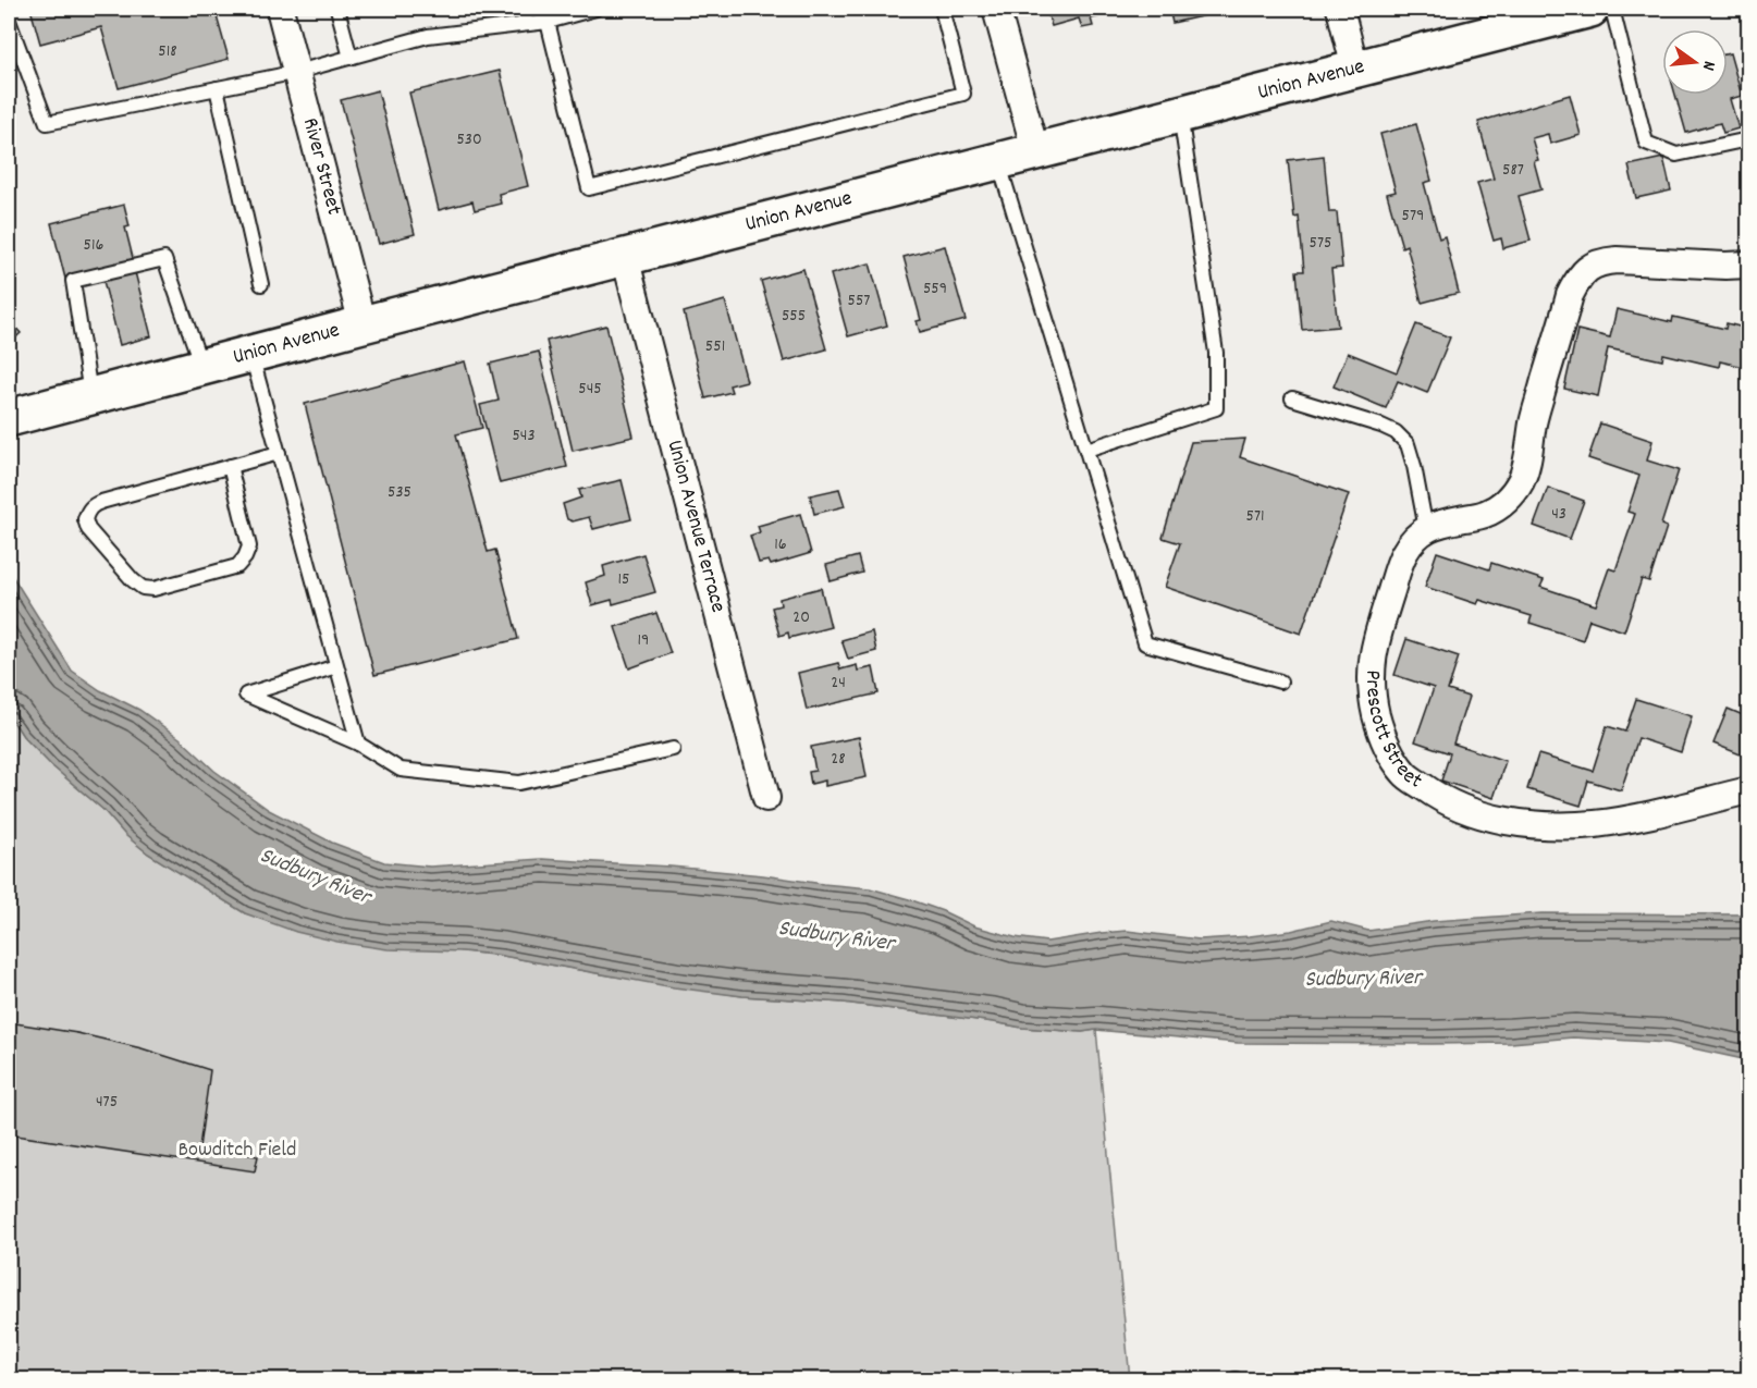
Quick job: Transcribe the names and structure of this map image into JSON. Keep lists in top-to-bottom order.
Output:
{
  "streets": {
    "main road": ["Union Avenue"],
    "street": ["River Street", "Union Avenue Terrace", "Prescott Street"]
  },
  "crossings": [
    ["Union Avenue", "River Street"],
    ["Union Avenue", "Union Avenue Terrace"]
  ],
  "water": ["Sudbury River"],
  "parks": ["Bowditch Field"],
  "house_numbers": [
    "518",
    "530",
    "587",
    "579",
    "575",
    "516",
    "559",
    "557",
    "555",
    "551",
    "545",
    "543",
    "535",
    "43",
    "571",
    "16",
    "15",
    "20",
    "19",
    "24",
    "28",
    "475"
  ],
  "north": "right"
}
